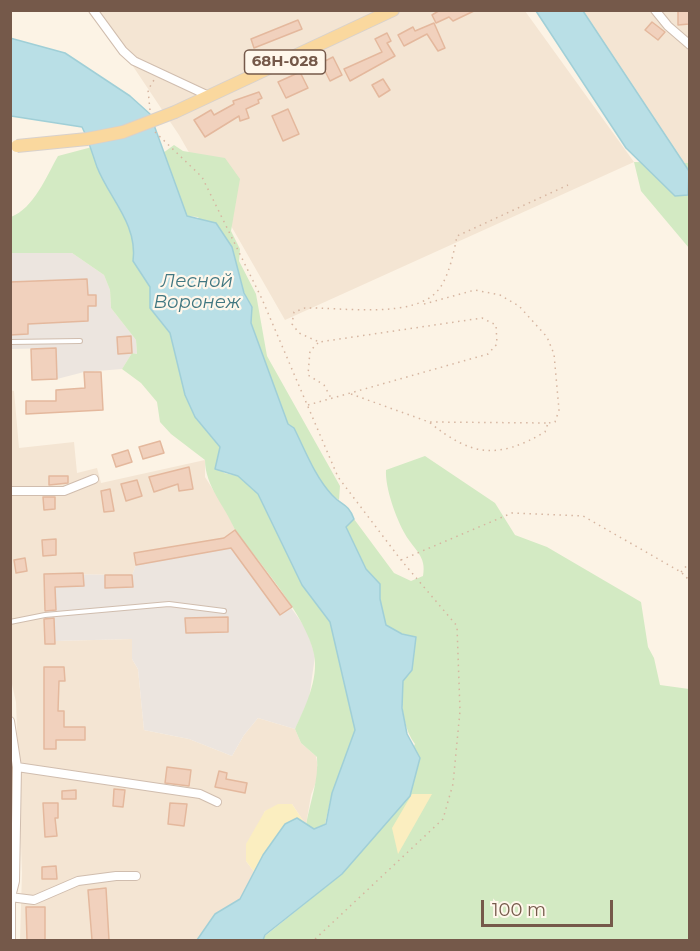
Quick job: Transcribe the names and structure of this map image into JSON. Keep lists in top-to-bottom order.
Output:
{
  "streets": {
    "main road": ["68Н-028"]
  },
  "water": ["Лесной Воронеж"],
  "scale_bar": "100 m"
}
